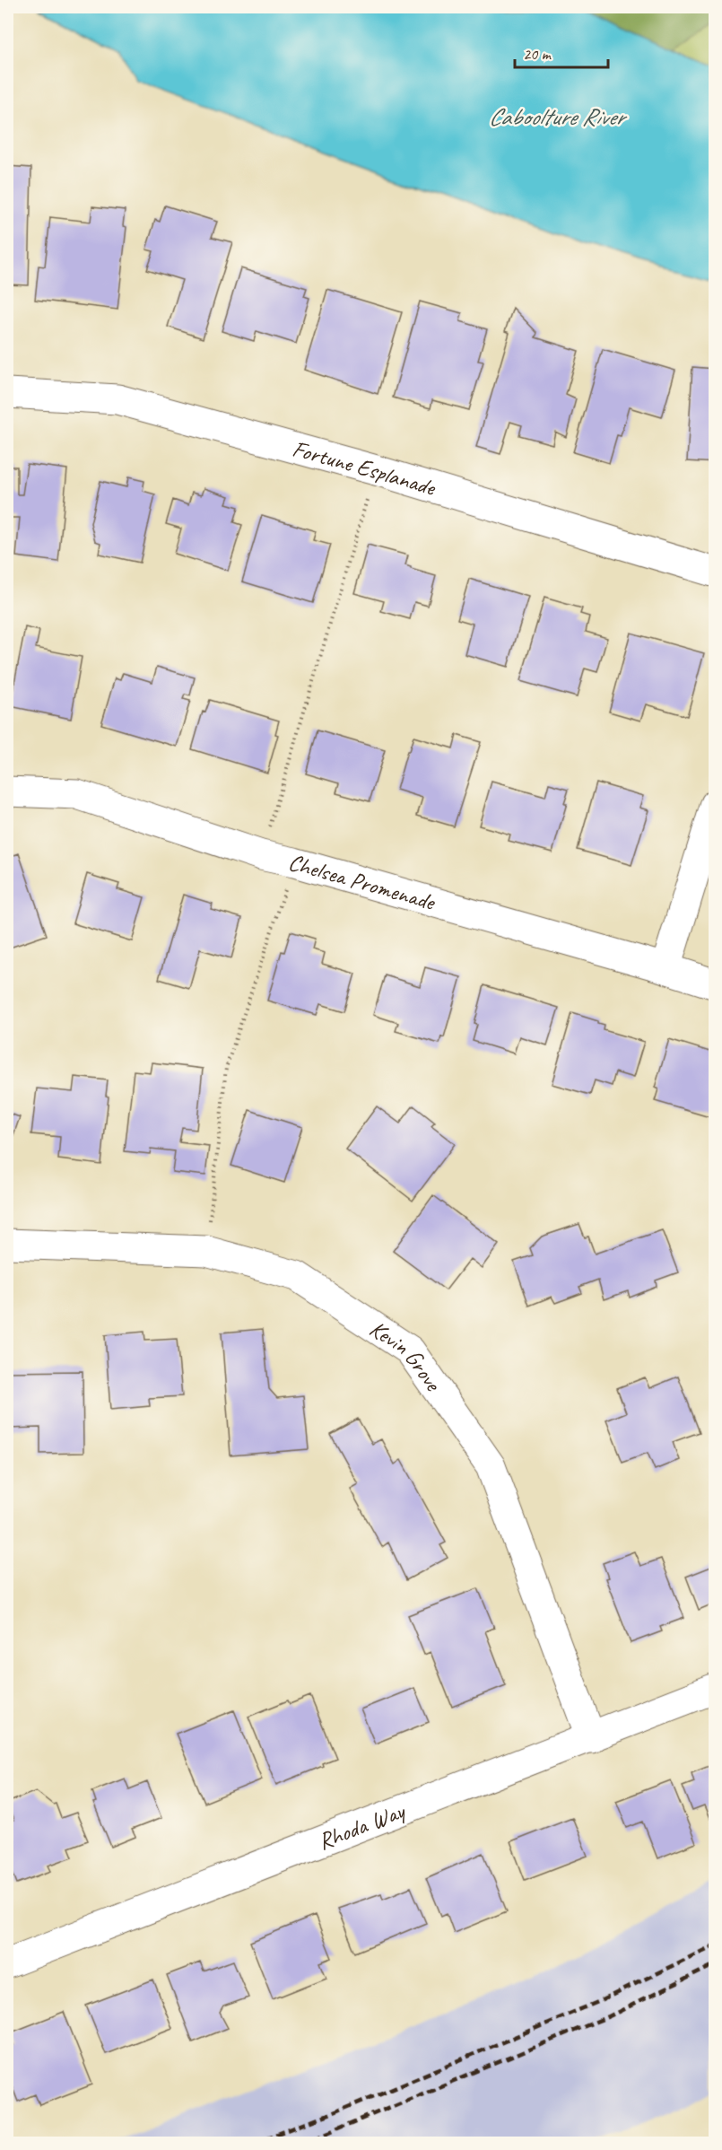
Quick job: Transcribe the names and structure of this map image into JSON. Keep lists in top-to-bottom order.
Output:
{
  "streets": {
    "street": [
      "Fortune Esplanade",
      "Chelsea Promenade",
      "Kevin Grove",
      "Rhoda Way"
    ]
  },
  "crossings": [
    ["Kevin Grove", "Rhoda Way"]
  ],
  "water": ["Caboolture River"],
  "scale_bar": "20 m"
}
